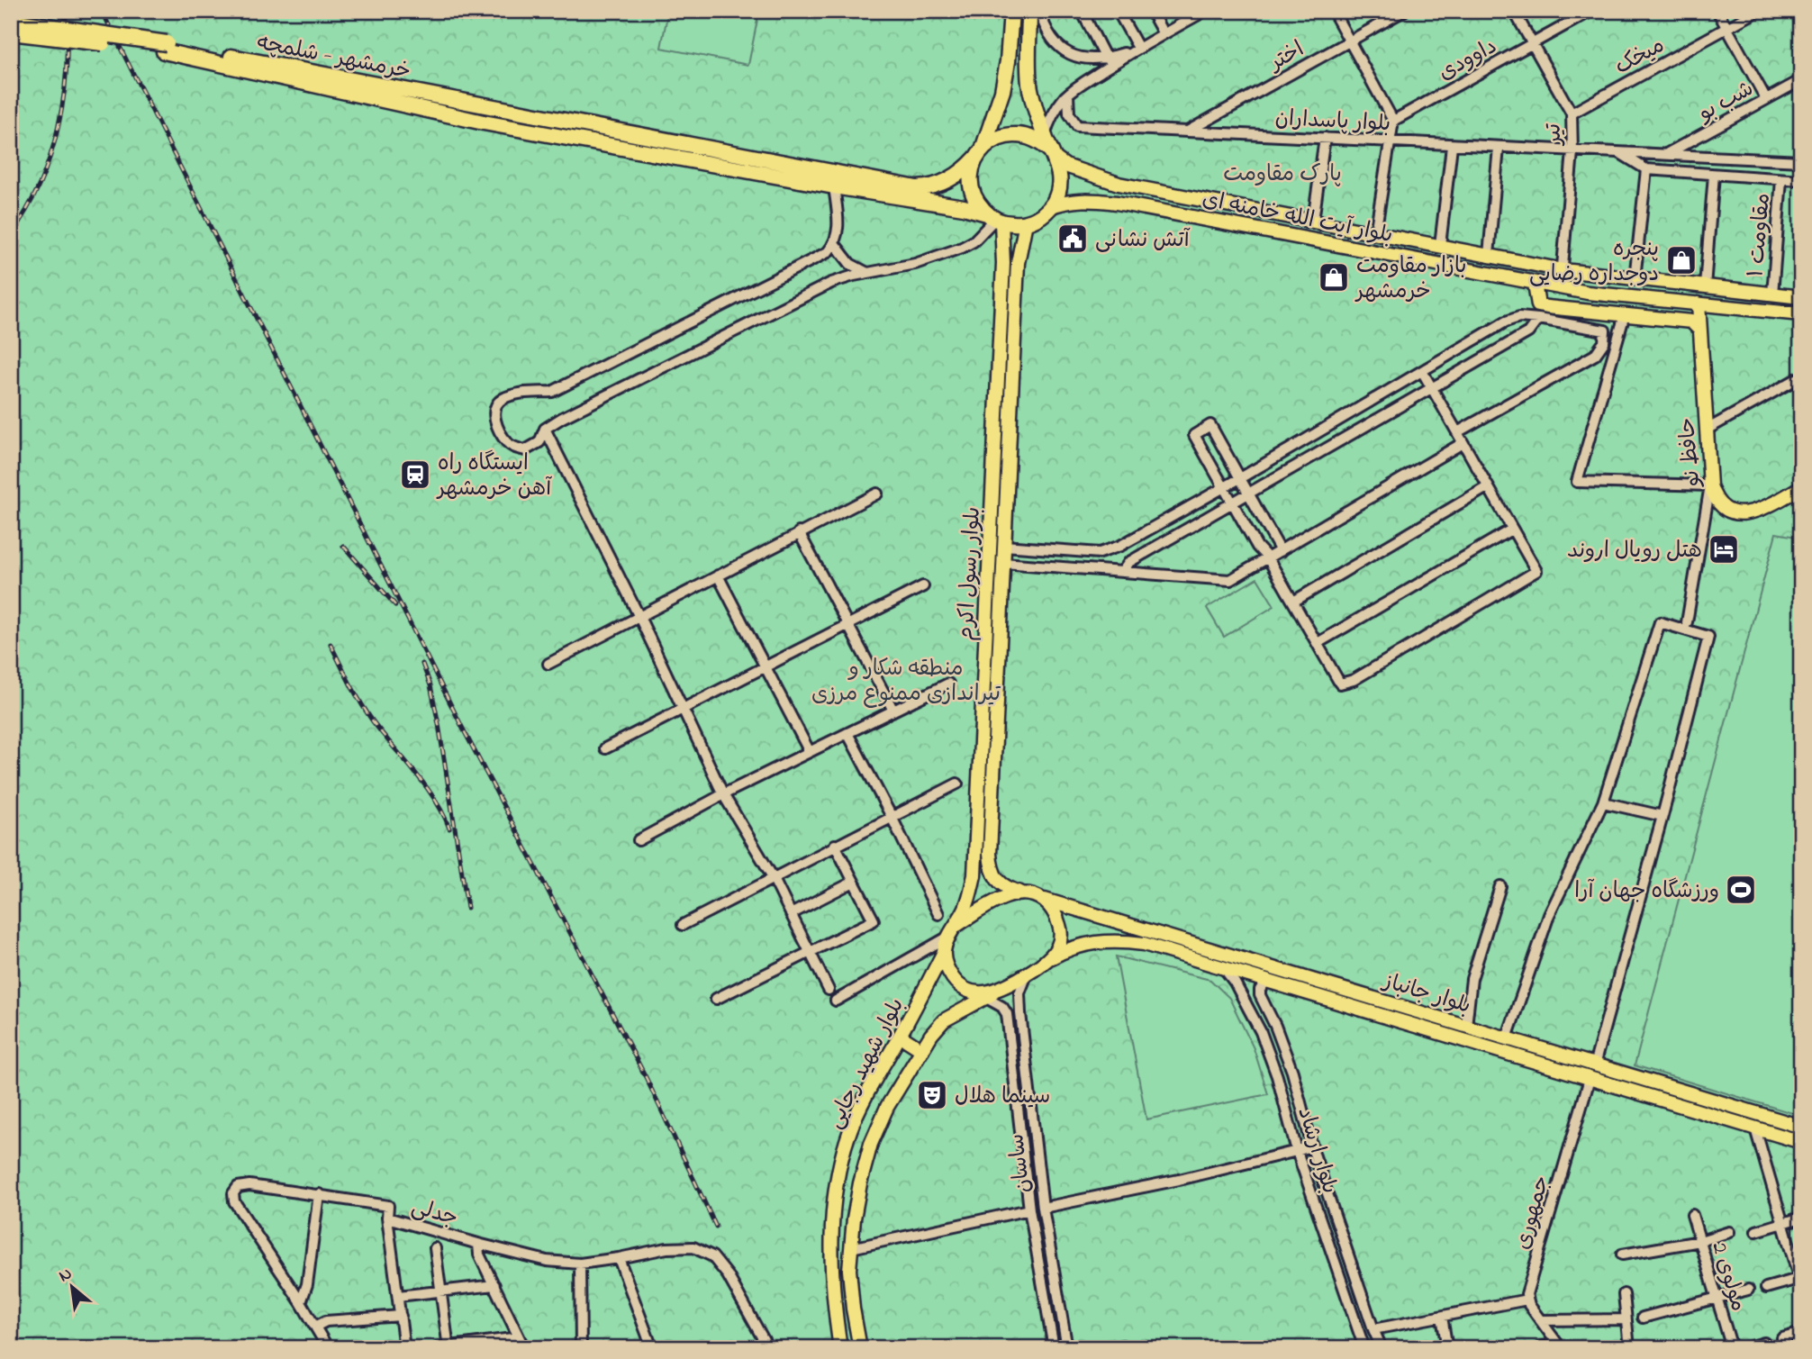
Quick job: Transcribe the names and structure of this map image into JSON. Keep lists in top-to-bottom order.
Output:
{
  "streets": {
    "highway": ["خرمشهر - شلمچه"],
    "main road": [
      "بلوار آیت الله خامنه ای",
      "حافظ نو",
      "بلوار رسول اکرم",
      "بلوار جانباز",
      "بلوار شهید رجایی"
    ],
    "street": [
      "اختر",
      "میخک",
      "داوودی",
      "شب بو",
      "بلوار پاسداران",
      "تیر",
      "مقاومت ۱",
      "بلوار ارشاد",
      "ساسان",
      "جدلی",
      "جمهوری",
      "مولوی 2"
    ]
  },
  "crossings": [
    ["اختر", "بلوار پاسداران"],
    ["میخک", "تیر"],
    ["خرمشهر - شلمچه", "بلوار آیت الله خامنه ای"],
    ["خرمشهر - شلمچه", "بلوار رسول اکرم"],
    ["داوودی", "تیر"],
    ["شب بو", "بلوار پاسداران"],
    ["بلوار پاسداران", "تیر"],
    ["بلوار پاسداران", "مقاومت ۱"],
    ["تیر", "بلوار آیت الله خامنه ای"],
    ["بلوار آیت الله خامنه ای", "مقاومت ۱"],
    ["بلوار آیت الله خامنه ای", "حافظ نو"],
    ["بلوار آیت الله خامنه ای", "بلوار رسول اکرم"],
    ["بلوار رسول اکرم", "بلوار جانباز"],
    ["بلوار رسول اکرم", "بلوار شهید رجایی"],
    ["بلوار رسول اکرم", "ساسان"],
    ["بلوار جانباز", "بلوار شهید رجایی"],
    ["بلوار جانباز", "بلوار ارشاد"],
    ["بلوار جانباز", "ساسان"],
    ["بلوار جانباز", "جمهوری"],
    ["بلوار شهید رجایی", "ساسان"]
  ],
  "parks": ["پارک مقاومت", "منطقه شکار و تیراندازی ممنوع مرزی"],
  "places": {
    "public building": ["آتش نشانی"],
    "shop": ["پنجره دوجداره رضایی", "بازار مقاومت خرمشهر"],
    "station": ["ایستگاه راه آهن خرمشهر"],
    "hotel": ["هتل رویال اروند"],
    "sports": ["ورزشگاه جهان آرا"],
    "theatre": ["سینما هلال"]
  },
  "north": "top left"
}
